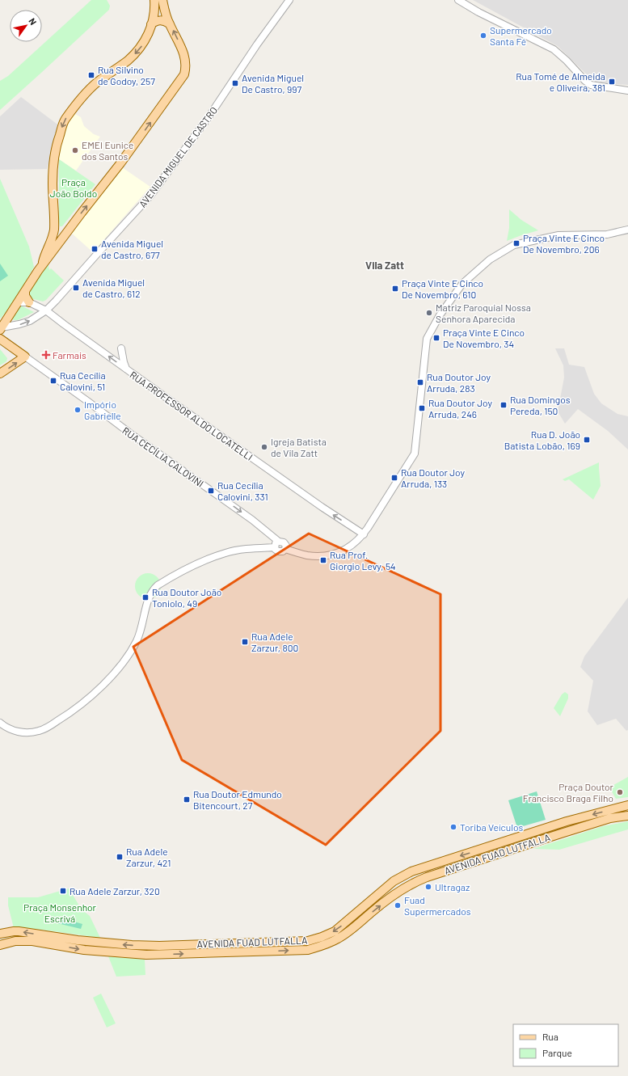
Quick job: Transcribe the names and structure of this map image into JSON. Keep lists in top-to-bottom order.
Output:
{
  "streets": {
    "main road": ["RUA CECÍLIA CALOVINI", "AVENIDA FUAD LUTFALLA"],
    "street": ["AVENIDA MIGUEL DE CASTRO", "RUA PROFESSOR ALDO LOCATELLI"]
  },
  "crossings": [
    ["AVENIDA MIGUEL DE CASTRO", "RUA PROFESSOR ALDO LOCATELLI"]
  ],
  "one_way": ["RUA PROFESSOR ALDO LOCATELLI", "RUA CECÍLIA CALOVINI"],
  "districts": ["Vila Zatt"],
  "parks": ["Praça João Boldo", "Praça Monsenhor Escrivá"],
  "places": {
    "other": [
      "Supermercado Santa Fé",
      "EMEI Eunice dos Santos",
      "Matriz Paroquial Nossa Senhora Aparecida",
      "Impório Gabrielle",
      "Igreja Batista de Vila Zatt",
      "Praça Doutor Francisco Braga Filho",
      "Toriba Veículos",
      "Ultragaz",
      "Fuad Supermercados"
    ],
    "transit": [
      "Rua Silvino de Godoy, 257",
      "Rua Tomé de Almeida e Oliveira, 381",
      "Avenida Miguel De Castro, 997",
      "Praça Vinte E Cinco De Novembro, 206",
      "Avenida Miguel de Castro, 677",
      "Avenida Miguel de Castro, 612",
      "Praça Vinte E Cinco De Novembro, 610",
      "Praça Vinte E Cinco De Novembro, 34",
      "Rua Cecília Calovini, 51",
      "Rua Doutor Joy Arruda, 283",
      "Rua Domingos Pereda, 150",
      "Rua Doutor Joy Arruda, 246",
      "Rua D. João Batista Lobão, 169",
      "Rua Doutor Joy Arruda, 133",
      "Rua Cecília Calovini, 331",
      "Rua Prof. Giorgio Levy, 54",
      "Rua Doutor João Toniolo, 49",
      "Rua Adele Zarzur, 800",
      "Rua Doutor Edmundo Bitencourt, 27",
      "Rua Adele Zarzur, 421",
      "Rua Adele Zarzur, 320"
    ],
    "health": ["Farmais"]
  },
  "legend": ["Rua", "Parque"],
  "north": "top right"
}
